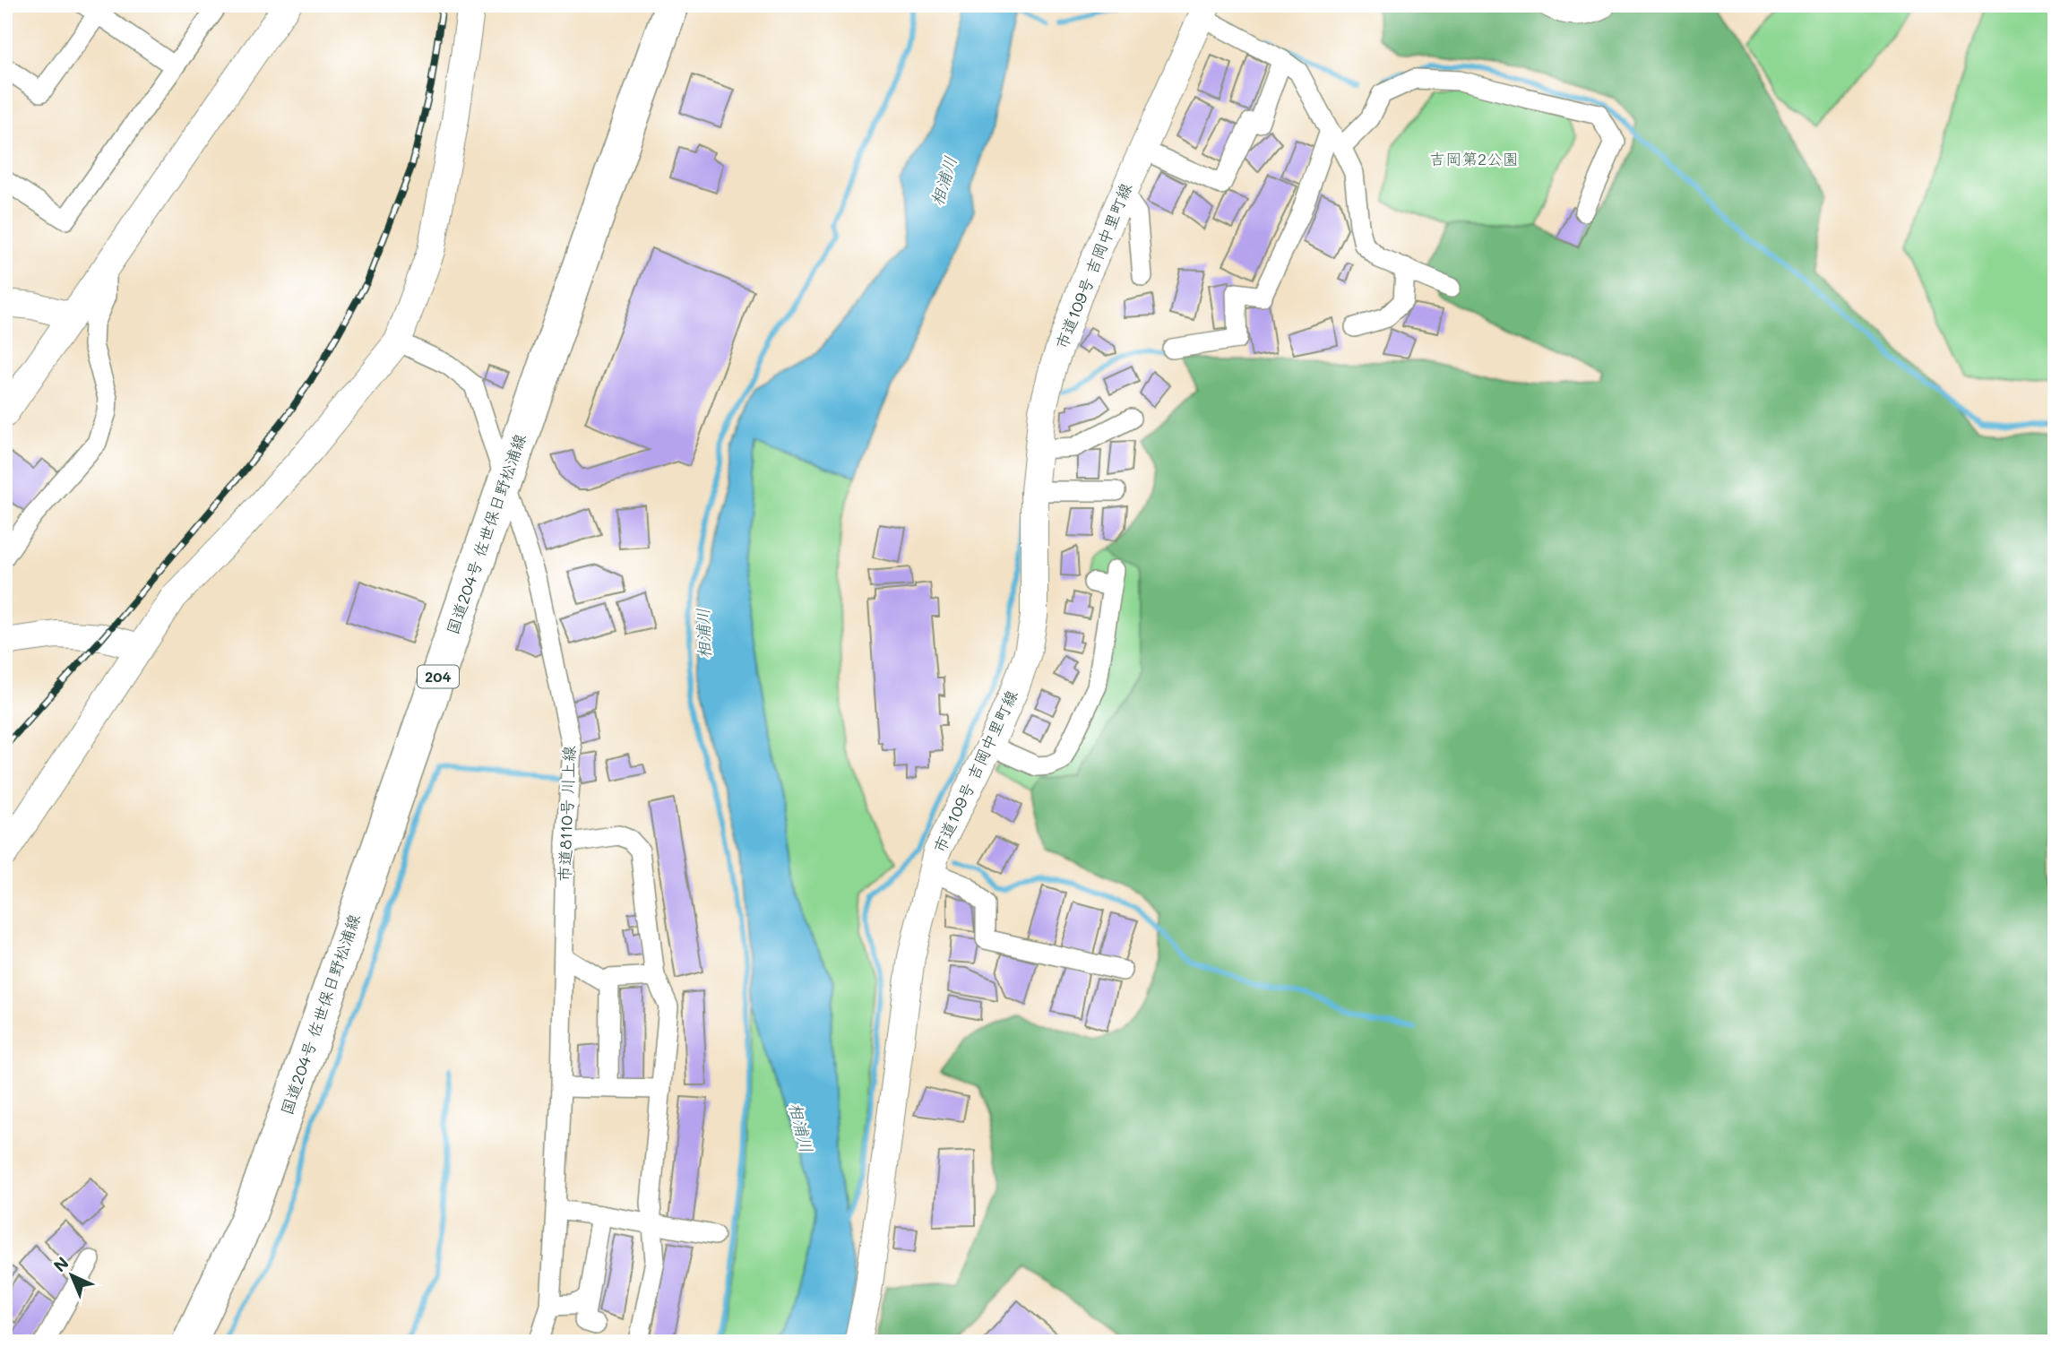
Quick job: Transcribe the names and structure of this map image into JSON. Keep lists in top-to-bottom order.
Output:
{
  "streets": {
    "highway": ["国道204号 佐世保日野松浦線", "204"],
    "street": ["市道109号 吉岡中里町線", "市道8110号 川上線"]
  },
  "crossings": [
    ["国道204号 佐世保日野松浦線", "市道8110号 川上線"]
  ],
  "water": ["相浦川"],
  "parks": ["吉岡第2公園"],
  "north": "top left"
}
